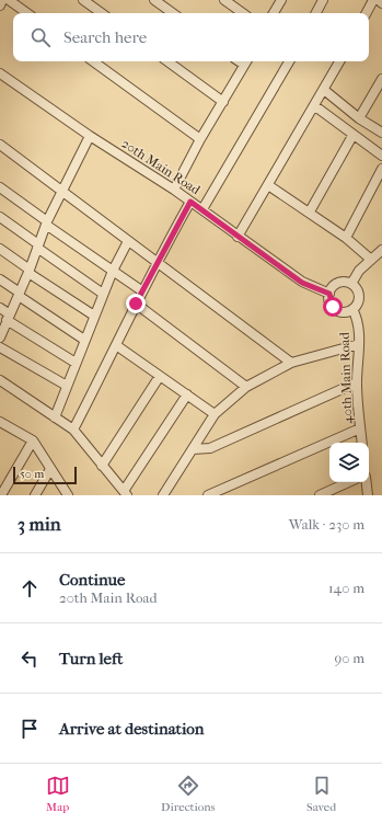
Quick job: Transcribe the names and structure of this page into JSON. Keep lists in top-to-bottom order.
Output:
{
  "streets": {
    "street": ["20th Main Road", "40th Main Road"]
  },
  "crossings": [
    ["20th Main Road", "40th Main Road"]
  ],
  "scale_bar": "50 m",
  "page": {
    "search": "Search here",
    "scale": "50 m",
    "heading": ["3 min", "Walk · 230 m"],
    "list": [
      ["Continue", "20th Main Road", "140 m"],
      ["Turn left", "90 m"],
      "Arrive at destination"
    ],
    "nav": ["Map", "Directions", "Saved"]
  }
}
